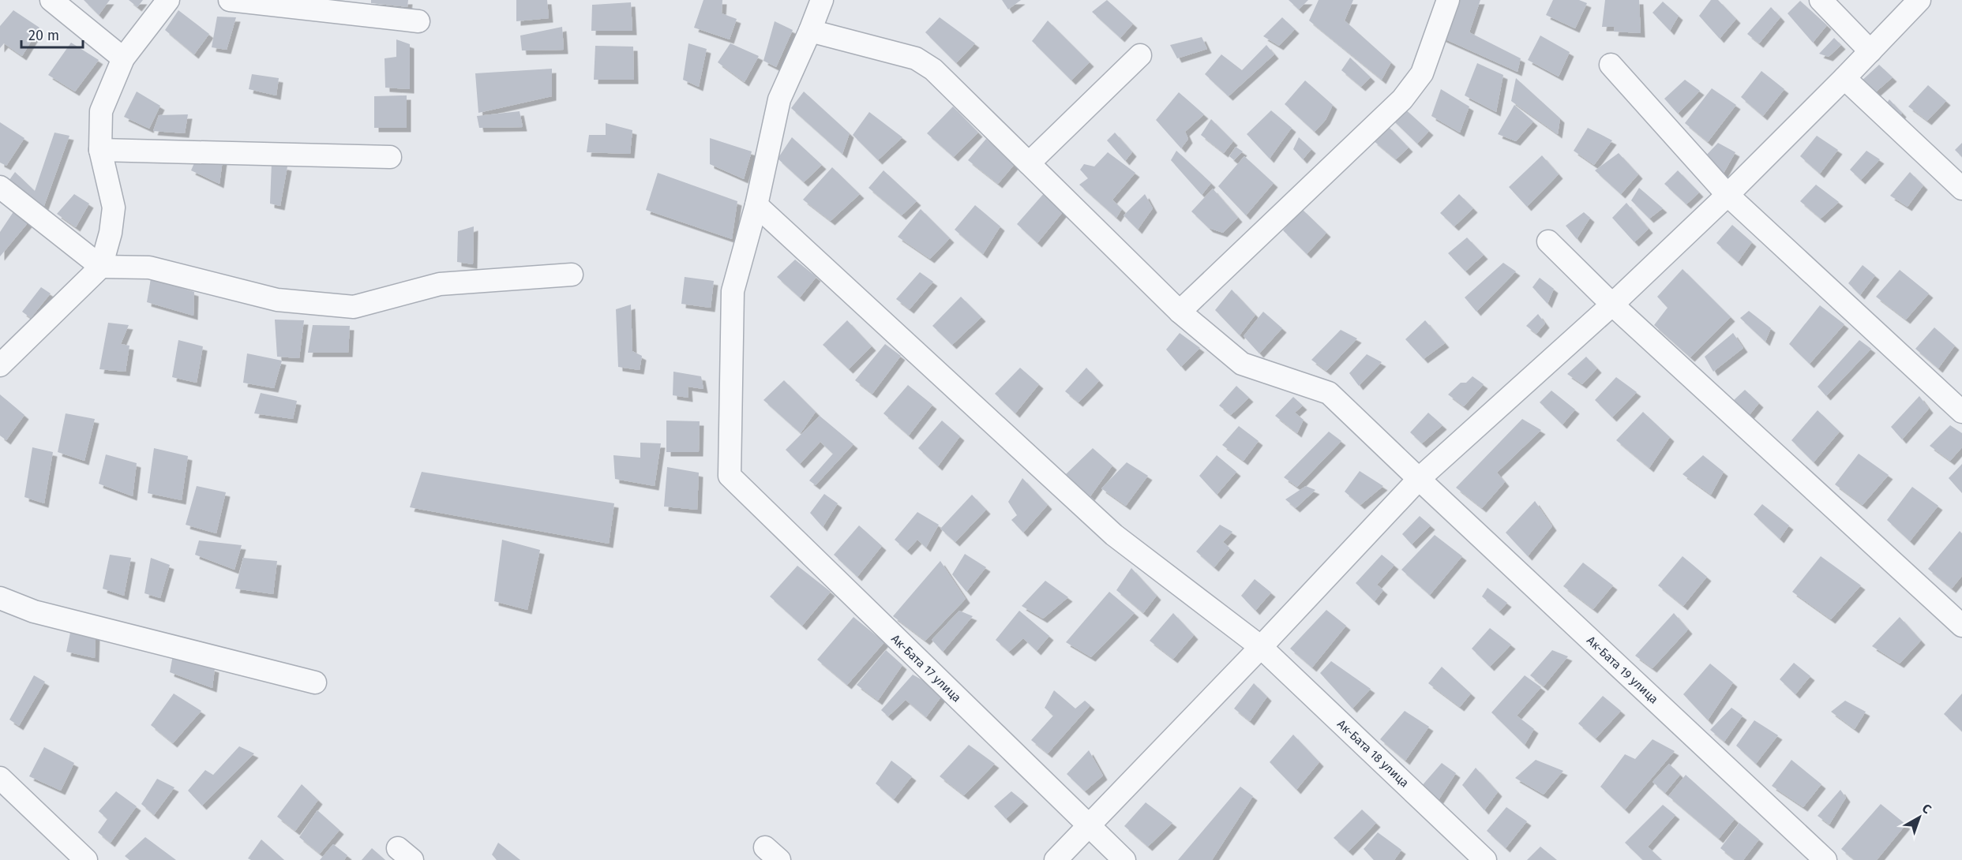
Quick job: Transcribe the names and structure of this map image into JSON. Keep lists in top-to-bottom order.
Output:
{
  "streets": {
    "street": ["Ак-Бата 17 улица", "Ак-Бата 19 улица", "Ак-Бата 18 улица"]
  },
  "crossings": [
    ["Ак-Бата 17 улица", "Ак-Бата 18 улица"]
  ],
  "scale_bar": "20 m",
  "north": "top right"
}
